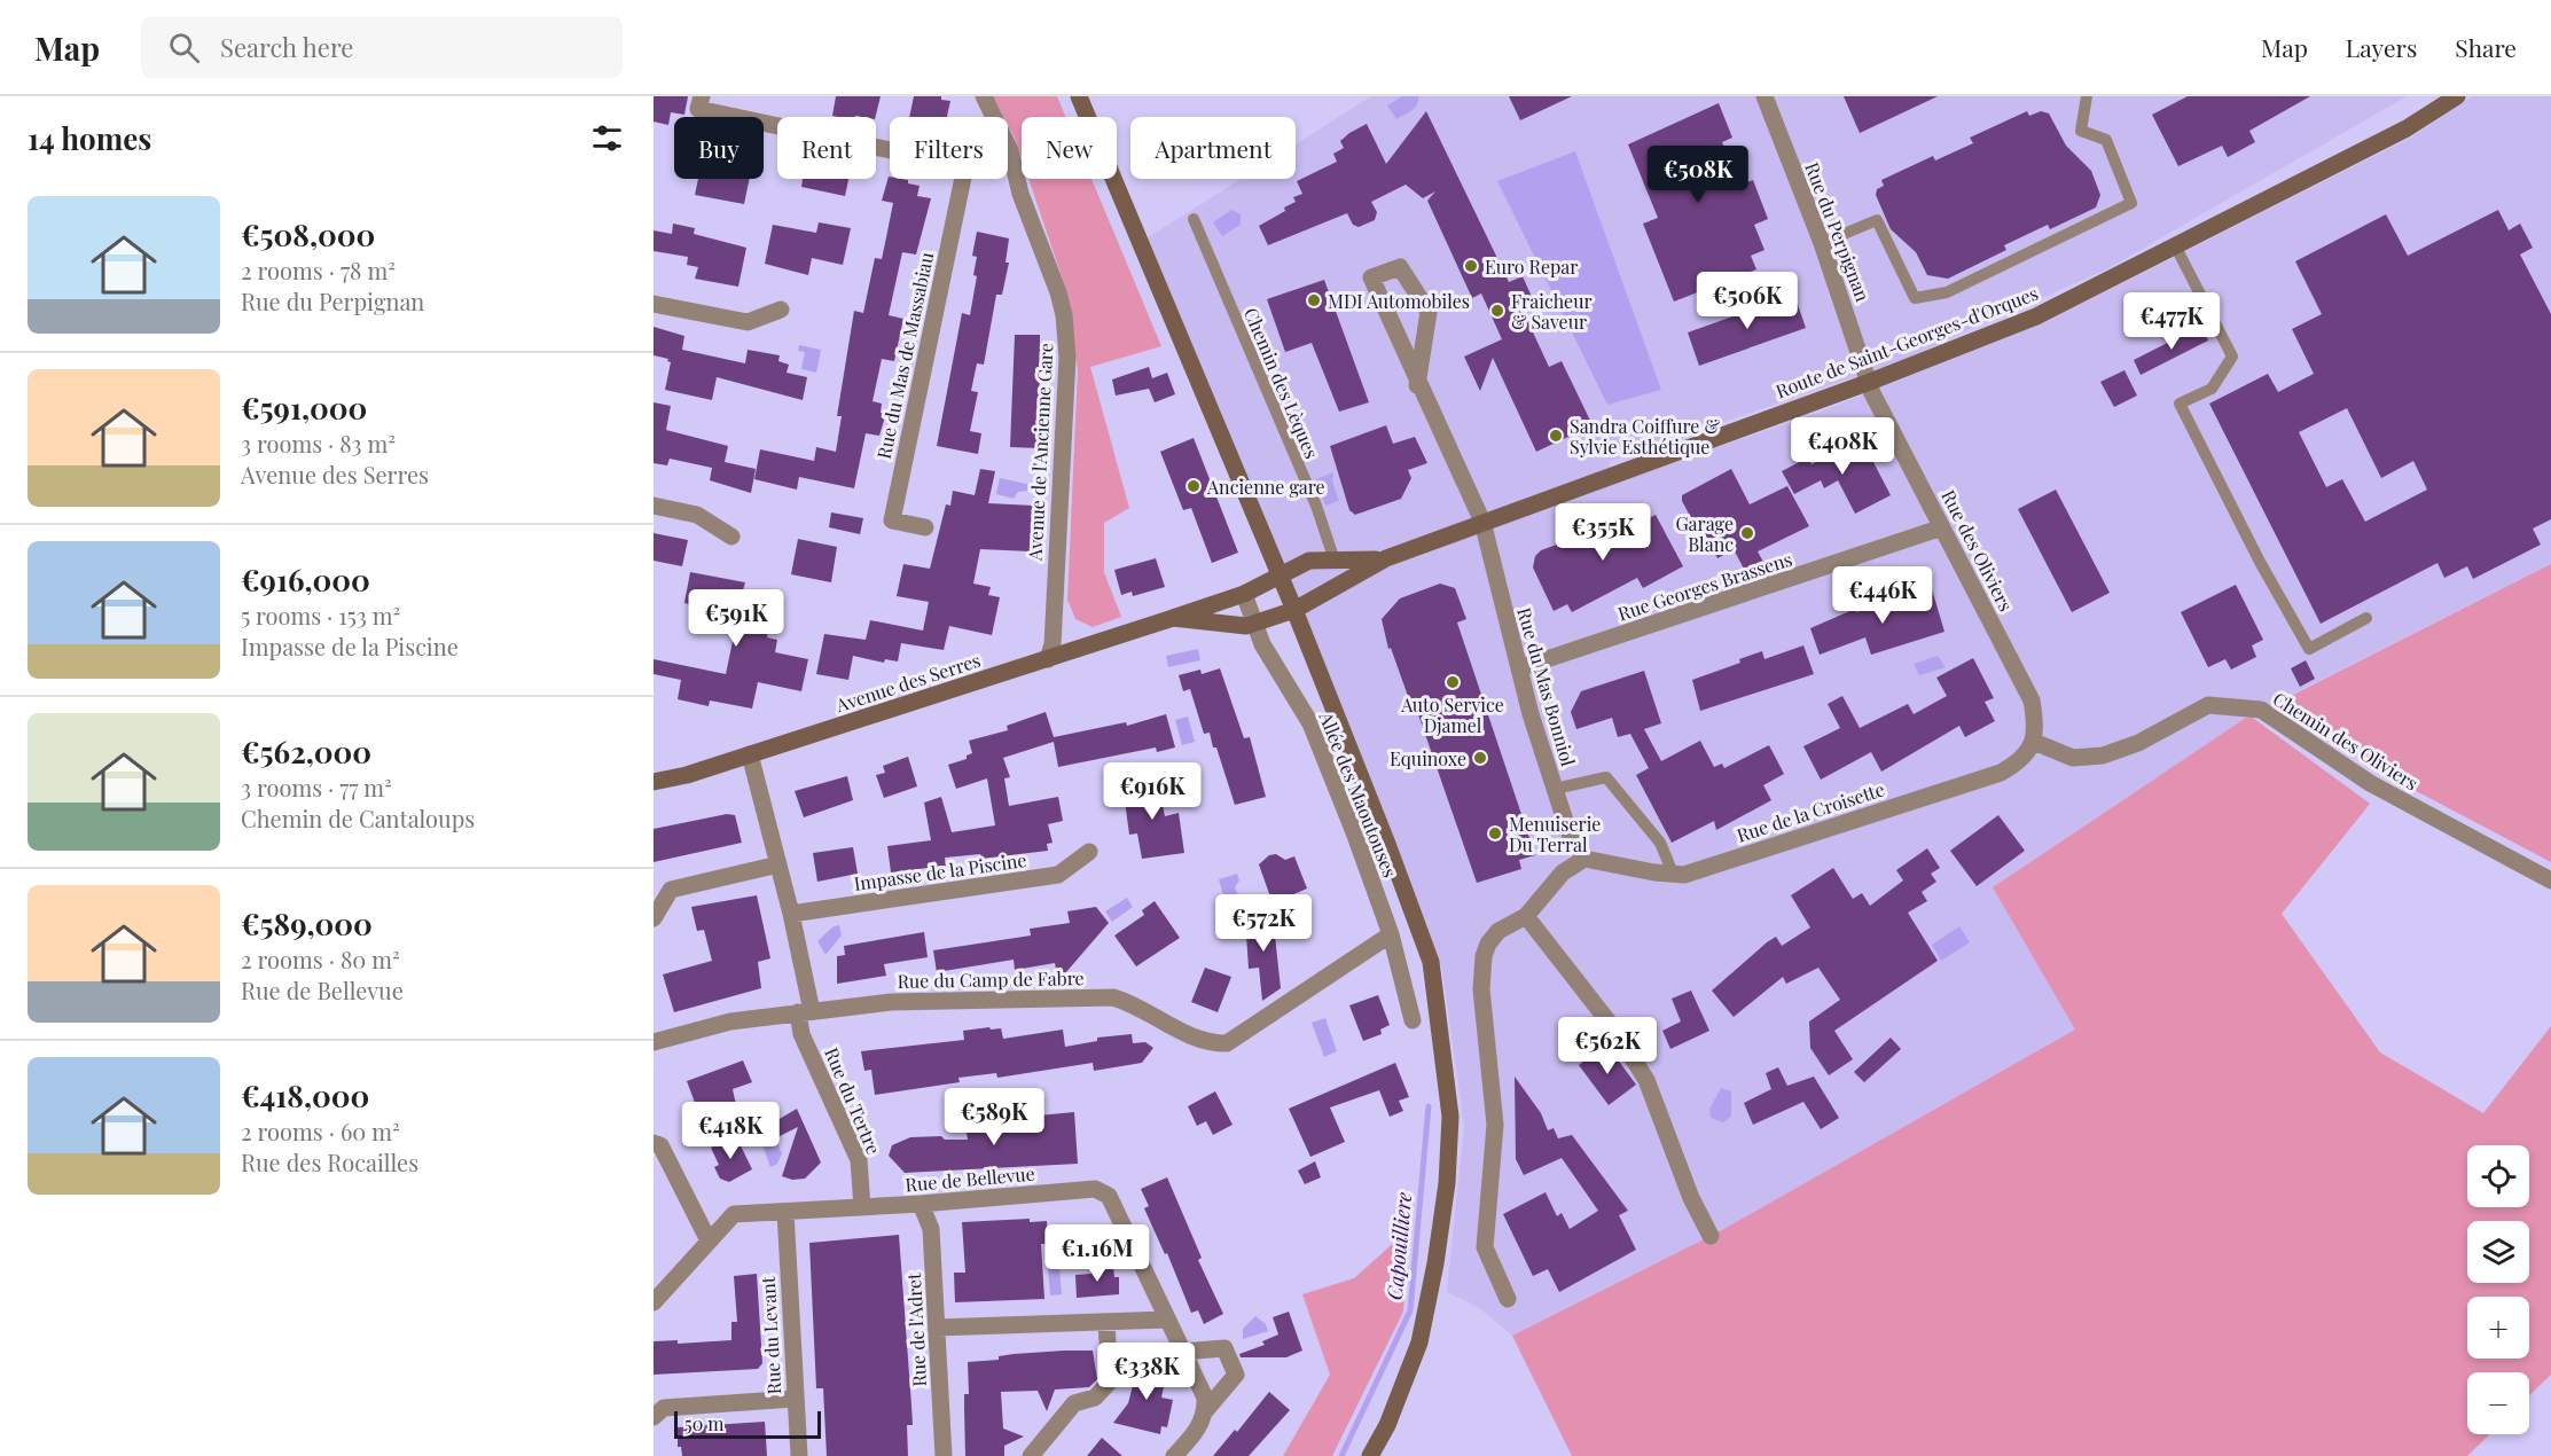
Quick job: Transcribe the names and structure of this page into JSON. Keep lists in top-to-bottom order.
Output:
{
  "streets": {
    "street": [
      "Rue du Perpignan",
      "Route de Saint-Georges-d'Orques",
      "Rue du Mas de Massabiau",
      "Avenue de l'Ancienne Gare",
      "Rue des Oliviers",
      "Rue Georges Brassens",
      "Avenue des Serres",
      "Rue du Mas Bonniol",
      "Chemin des Oliviers",
      "Allée des Maoutouses",
      "Rue de la Croisette",
      "Impasse de la Piscine",
      "Rue du Camp de Fabre",
      "Rue du Tertre",
      "Rue de Bellevue",
      "Rue de l'Adret",
      "Rue du Levant"
    ],
    "lane": ["Chemin des Lèques"]
  },
  "crossings": [
    ["Rue du Perpignan", "Route de Saint-Georges-d'Orques"],
    ["Rue du Perpignan", "Rue des Oliviers"],
    ["Route de Saint-Georges-d'Orques", "Chemin des Lèques"],
    ["Route de Saint-Georges-d'Orques", "Rue des Oliviers"],
    ["Route de Saint-Georges-d'Orques", "Avenue des Serres"],
    ["Route de Saint-Georges-d'Orques", "Rue du Mas Bonniol"],
    ["Avenue de l'Ancienne Gare", "Avenue des Serres"],
    ["Rue des Oliviers", "Rue Georges Brassens"],
    ["Rue des Oliviers", "Chemin des Oliviers"],
    ["Rue des Oliviers", "Rue de la Croisette"],
    ["Rue Georges Brassens", "Rue du Mas Bonniol"],
    ["Avenue des Serres", "Allée des Maoutouses"],
    ["Rue du Mas Bonniol", "Rue de la Croisette"],
    ["Chemin des Oliviers", "Rue de la Croisette"],
    ["Allée des Maoutouses", "Rue du Camp de Fabre"],
    ["Rue du Camp de Fabre", "Rue du Tertre"],
    ["Rue du Tertre", "Rue de Bellevue"],
    ["Rue de Bellevue", "Rue de l'Adret"],
    ["Rue de Bellevue", "Rue du Levant"]
  ],
  "water": ["Capouilliere"],
  "places": [
    "Euro Repar",
    "MDI Automobiles",
    "Fraicheur & Saveur",
    "Sandra Coiffure & Sylvie Esthétique",
    "Ancienne gare",
    "Garage Blanc",
    "Auto Service Djamel",
    "Equinoxe",
    "Menuiserie Du Terral"
  ],
  "scale_bar": "50 m",
  "page": {
    "header": "Map",
    "search": "Search here",
    "nav": ["Map", "Layers", "Share"],
    "heading": "14 homes",
    "chip": [
      "Buy",
      "Rent",
      "Filters",
      "New",
      "Apartment"
    ],
    "price": [
      "€508K",
      "€506K",
      "€477K",
      "€408K",
      "€355K",
      "€446K",
      "€591K",
      "€916K",
      "€572K",
      "€562K",
      "€589K",
      "€418K",
      "€1.16M",
      "€338K"
    ],
    "list": [
      {
        "name": "€508,000",
        "note": "2 rooms · 78 m² · Rue du Perpignan"
      },
      {
        "name": "€591,000",
        "note": "3 rooms · 83 m² · Avenue des Serres"
      },
      {
        "name": "€916,000",
        "note": "5 rooms · 153 m² · Impasse de la Piscine"
      },
      {
        "name": "€562,000",
        "note": "3 rooms · 77 m² · Chemin de Cantaloups"
      },
      {
        "name": "€589,000",
        "note": "2 rooms · 80 m² · Rue de Bellevue"
      },
      {
        "name": "€418,000",
        "note": "2 rooms · 60 m² · Rue des Rocailles"
      }
    ],
    "map_buttons": ["+", "−"],
    "scale": "50 m"
  }
}
